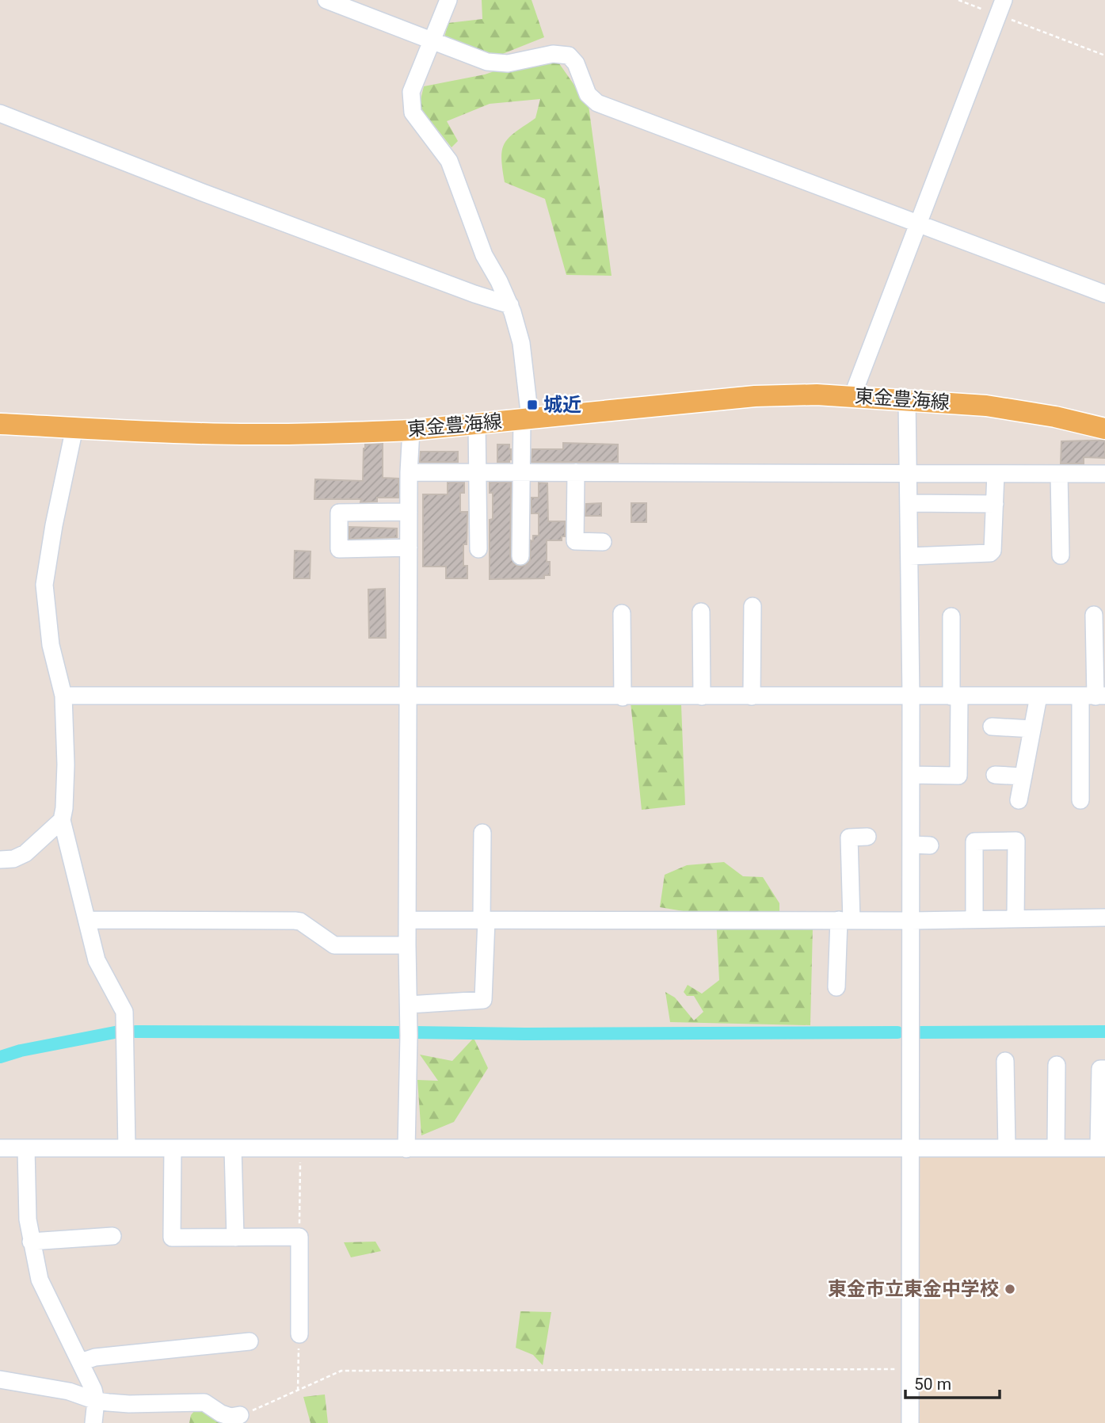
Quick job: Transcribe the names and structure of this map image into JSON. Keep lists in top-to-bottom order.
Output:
{
  "streets": {
    "main road": ["東金豊海線"]
  },
  "places": {
    "transit": ["城近"],
    "other": ["東金市立東金中学校"]
  },
  "scale_bar": "50 m"
}
